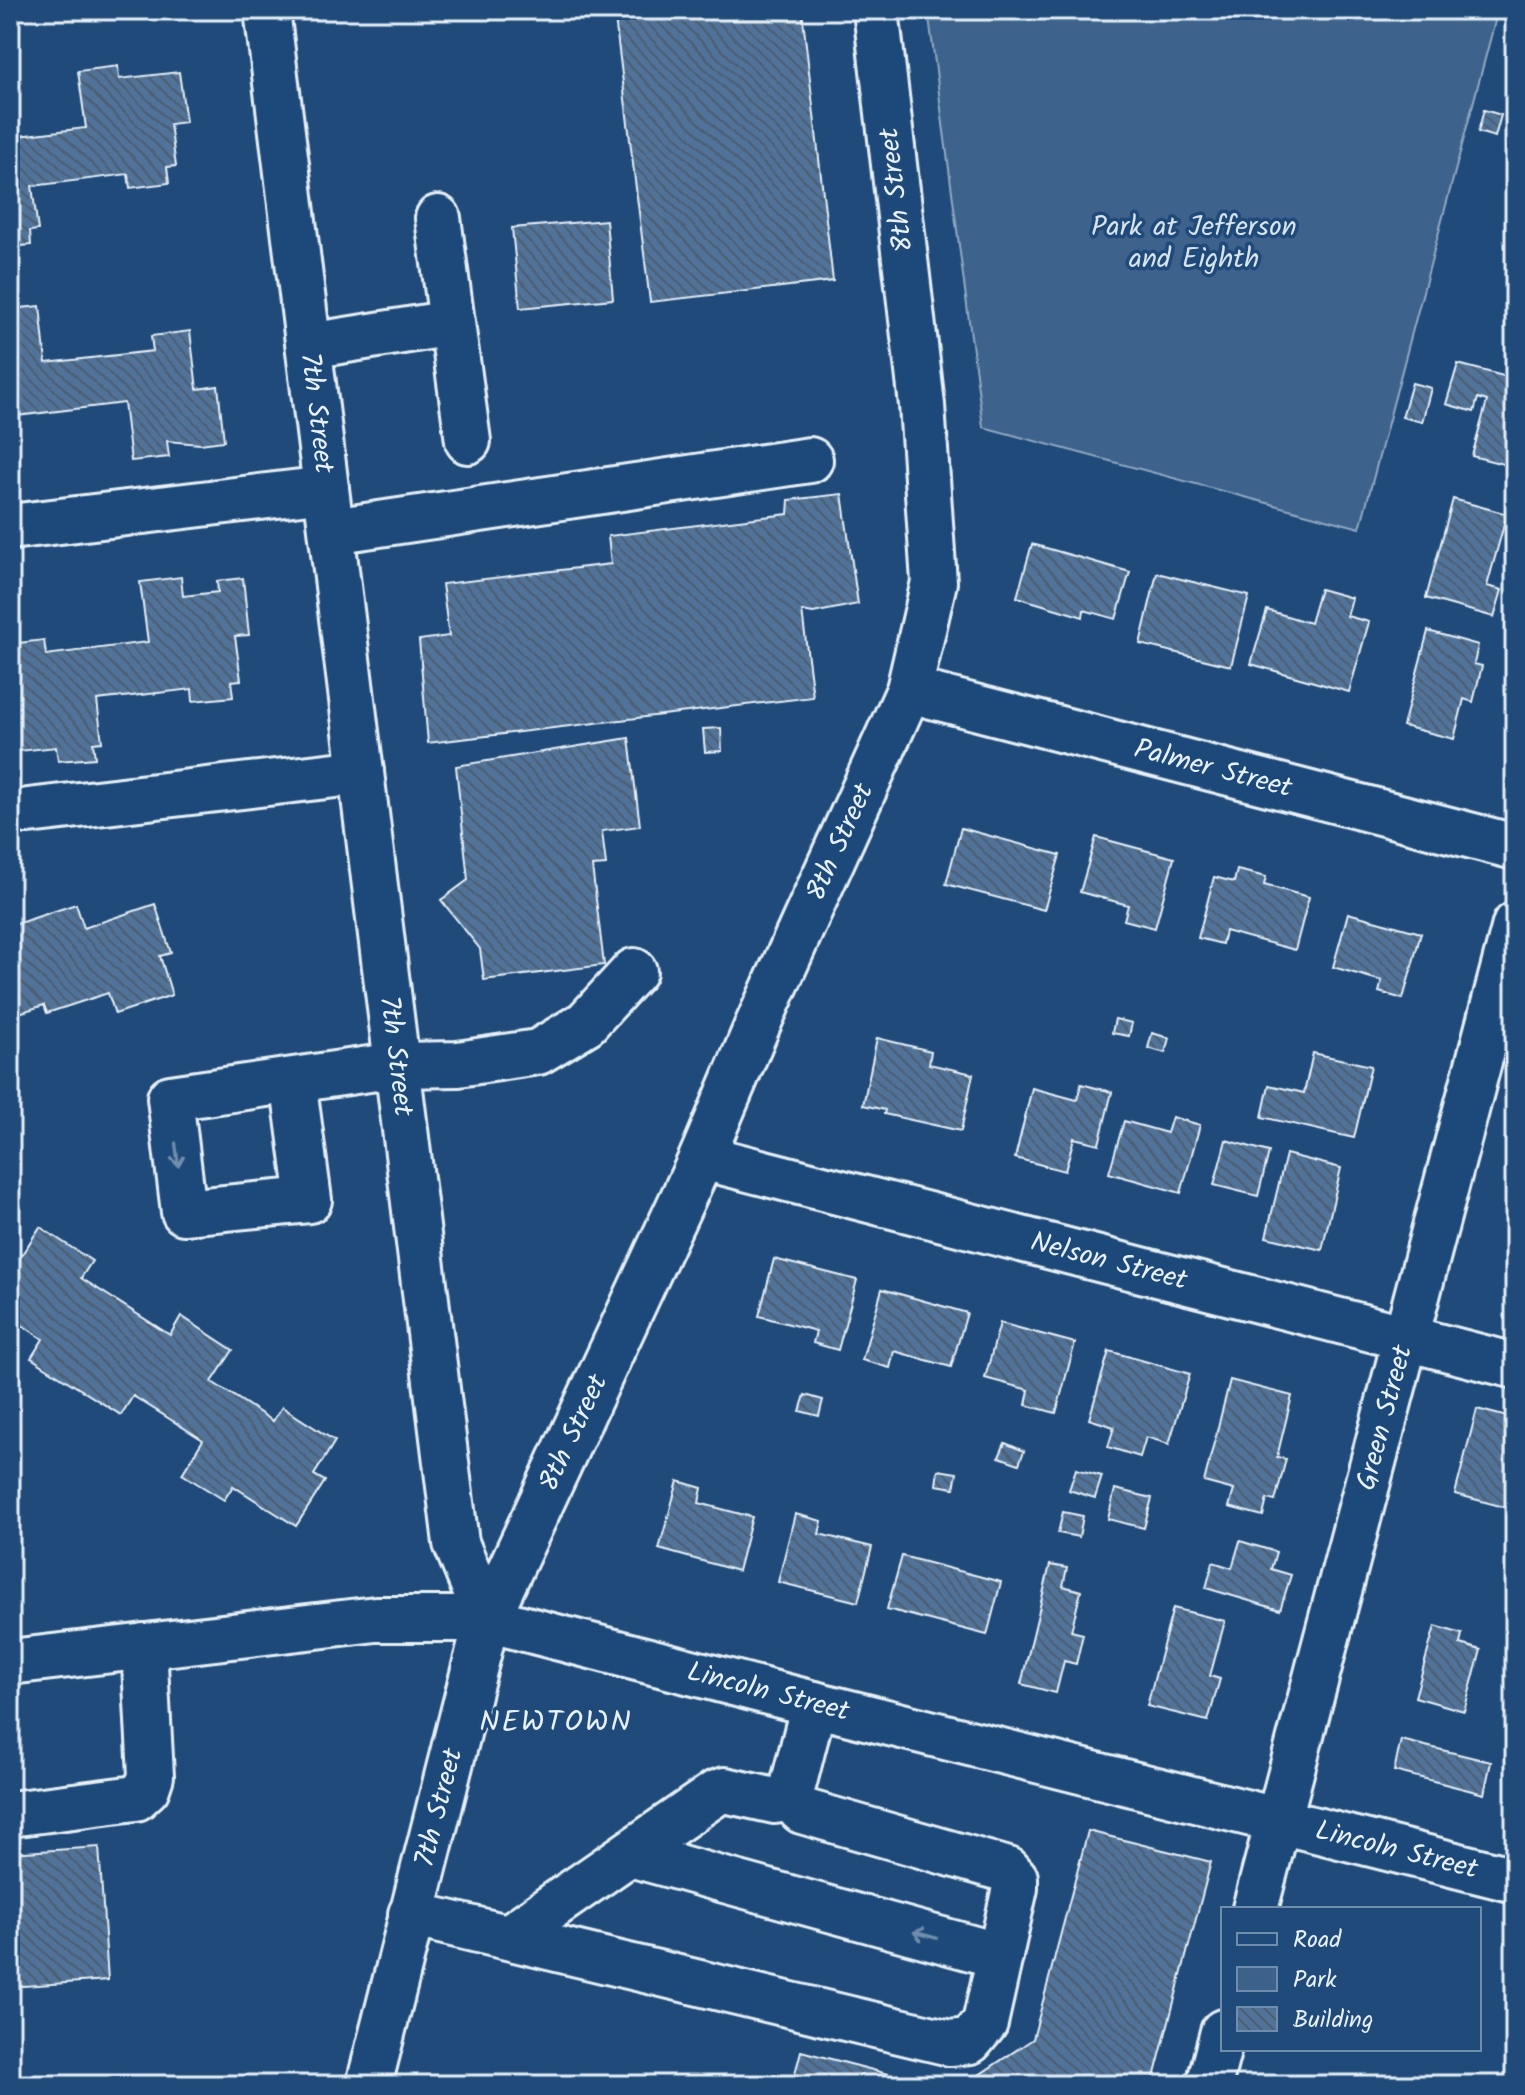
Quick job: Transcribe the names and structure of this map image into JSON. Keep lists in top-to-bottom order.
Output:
{
  "streets": {
    "street": [
      "8th Street",
      "7th Street",
      "Palmer Street",
      "Nelson Street",
      "Green Street",
      "Lincoln Street"
    ]
  },
  "crossings": [
    ["8th Street", "7th Street"],
    ["8th Street", "Palmer Street"],
    ["8th Street", "Nelson Street"],
    ["8th Street", "Lincoln Street"],
    ["7th Street", "Lincoln Street"],
    ["Nelson Street", "Green Street"],
    ["Green Street", "Lincoln Street"]
  ],
  "districts": ["NEWTOWN"],
  "parks": ["Park at Jefferson and Eighth"],
  "legend": ["Road", "Park", "Building"]
}
